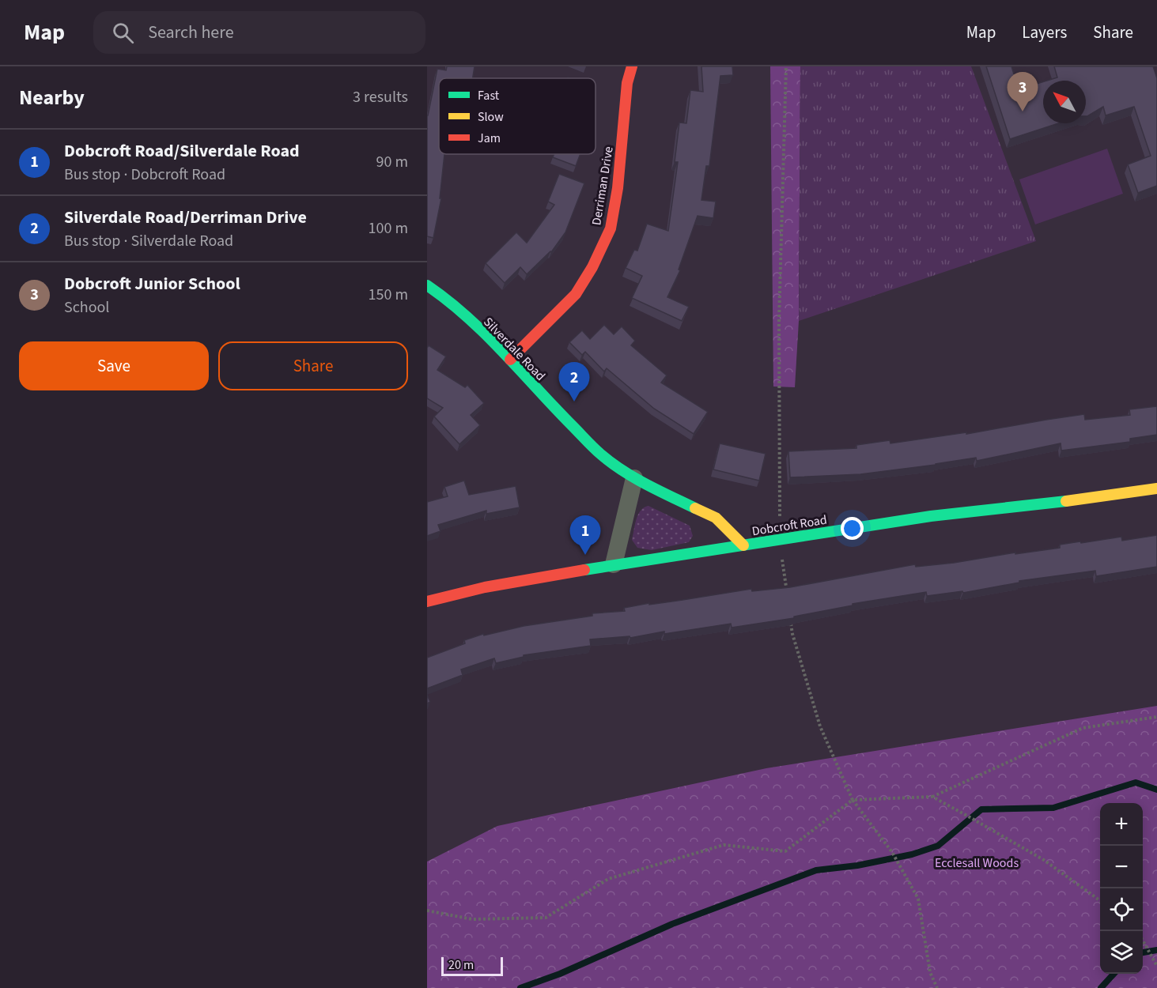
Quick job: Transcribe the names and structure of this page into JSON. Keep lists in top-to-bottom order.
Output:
{
  "streets": {
    "street": ["Derriman Drive", "Silverdale Road", "Dobcroft Road"]
  },
  "crossings": [
    ["Derriman Drive", "Silverdale Road"],
    ["Silverdale Road", "Dobcroft Road"]
  ],
  "parks": ["Ecclesall Woods"],
  "legend": ["Fast", "Slow", "Jam"],
  "scale_bar": "20 m",
  "north": "top left",
  "page": {
    "header": "Map",
    "search": "Search here",
    "nav": ["Map", "Layers", "Share"],
    "heading": ["Nearby", "3 results"],
    "pins": ["3", "2", "1"],
    "list": [
      {
        "mark": "1",
        "name": "Dobcroft Road/Silverdale Road",
        "note": "Bus stop · Dobcroft Road",
        "value": "90 m"
      },
      {
        "mark": "2",
        "name": "Silverdale Road/Derriman Drive",
        "note": "Bus stop · Silverdale Road",
        "value": "100 m"
      },
      {
        "mark": "3",
        "name": "Dobcroft Junior School",
        "note": "School",
        "value": "150 m"
      }
    ],
    "buttons": ["Save", "Share"],
    "map_buttons": ["+", "−"],
    "scale": "20 m"
  }
}
